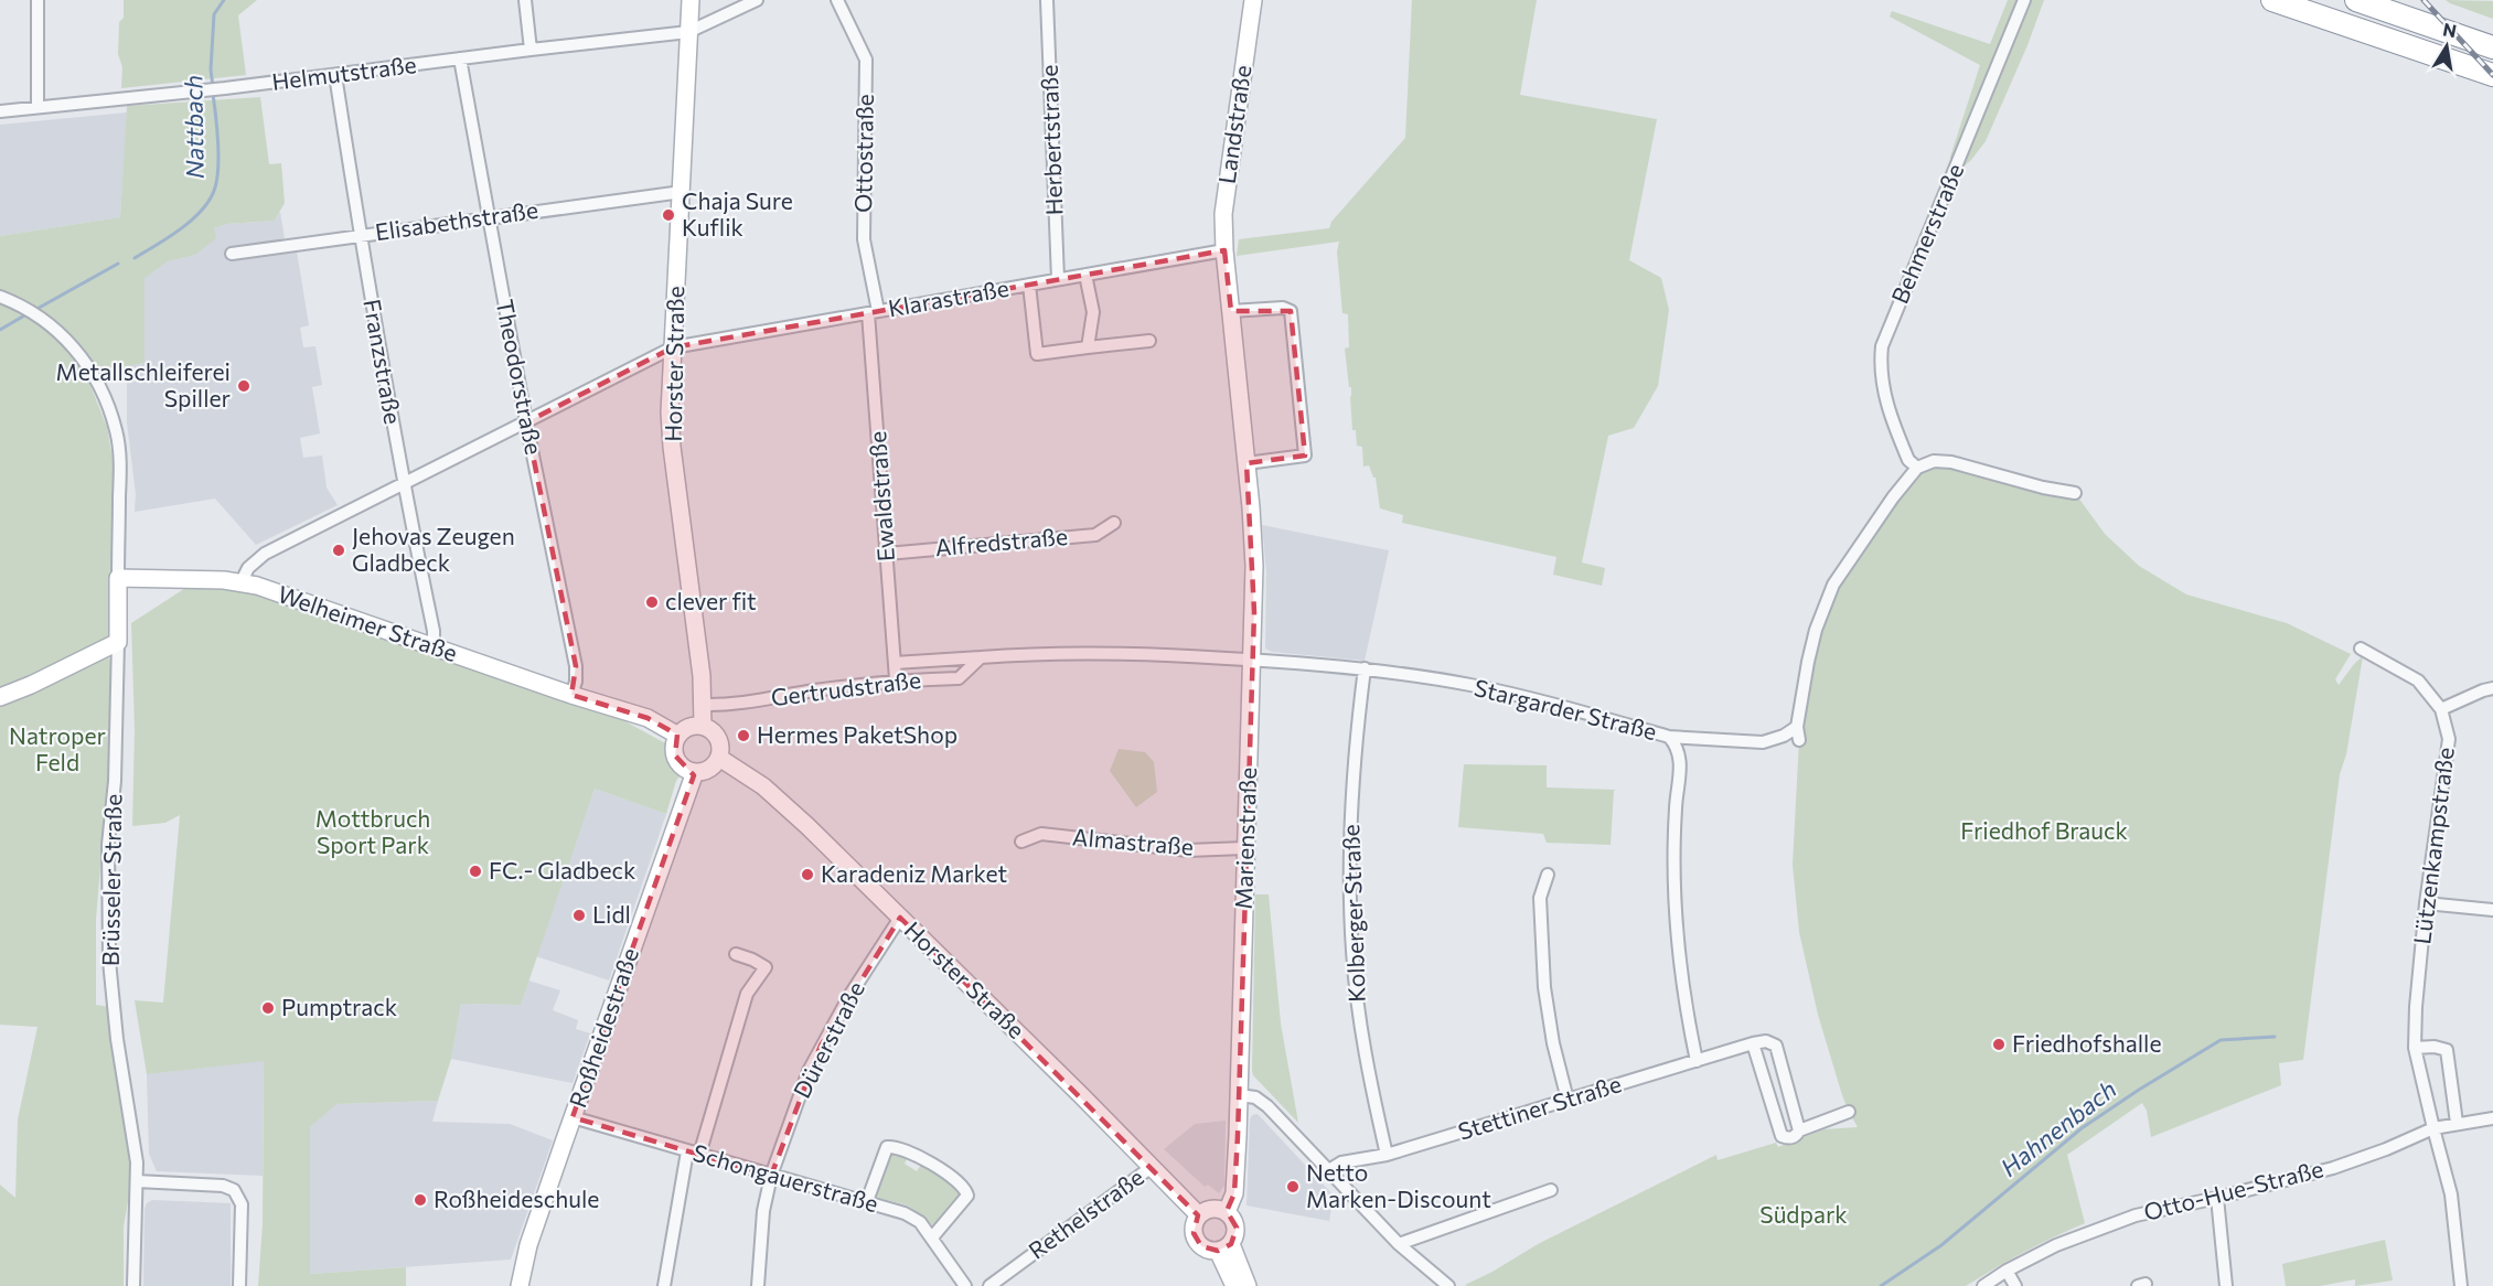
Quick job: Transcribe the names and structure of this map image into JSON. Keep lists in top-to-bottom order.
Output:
{
  "streets": {
    "street": [
      "Helmutstraße",
      "Landstraße",
      "Herbertstraße",
      "Ottostraße",
      "Elisabethstraße",
      "Behmerstraße",
      "Klarastraße",
      "Franzstraße",
      "Horster Straße",
      "Theodorstraße",
      "Ewaldstraße",
      "Alfredstraße",
      "Welheimer Straße",
      "Gertrudstraße",
      "Stargarder Straße",
      "Marienstraße",
      "Almastraße",
      "Lützenkampstraße",
      "Brüsseler Straße",
      "Kolberger Straße",
      "Roßheidestraße",
      "Dürerstraße",
      "Stettiner Straße",
      "Schongauerstraße",
      "Otto-Hue-Straße",
      "Rethelstraße"
    ]
  },
  "crossings": [
    ["Helmutstraße", "Franzstraße"],
    ["Helmutstraße", "Horster Straße"],
    ["Helmutstraße", "Theodorstraße"],
    ["Landstraße", "Klarastraße"],
    ["Landstraße", "Marienstraße"],
    ["Herbertstraße", "Klarastraße"],
    ["Ottostraße", "Klarastraße"],
    ["Ottostraße", "Ewaldstraße"],
    ["Elisabethstraße", "Franzstraße"],
    ["Elisabethstraße", "Horster Straße"],
    ["Elisabethstraße", "Theodorstraße"],
    ["Klarastraße", "Franzstraße"],
    ["Klarastraße", "Horster Straße"],
    ["Klarastraße", "Theodorstraße"],
    ["Klarastraße", "Ewaldstraße"],
    ["Klarastraße", "Welheimer Straße"],
    ["Klarastraße", "Marienstraße"],
    ["Franzstraße", "Welheimer Straße"],
    ["Horster Straße", "Welheimer Straße"],
    ["Horster Straße", "Gertrudstraße"],
    ["Horster Straße", "Marienstraße"],
    ["Horster Straße", "Roßheidestraße"],
    ["Horster Straße", "Dürerstraße"],
    ["Horster Straße", "Rethelstraße"],
    ["Theodorstraße", "Welheimer Straße"],
    ["Ewaldstraße", "Alfredstraße"],
    ["Ewaldstraße", "Gertrudstraße"],
    ["Welheimer Straße", "Brüsseler Straße"],
    ["Welheimer Straße", "Roßheidestraße"],
    ["Gertrudstraße", "Stargarder Straße"],
    ["Gertrudstraße", "Marienstraße"],
    ["Stargarder Straße", "Marienstraße"],
    ["Stargarder Straße", "Kolberger Straße"],
    ["Stargarder Straße", "Stettiner Straße"],
    ["Marienstraße", "Almastraße"],
    ["Lützenkampstraße", "Otto-Hue-Straße"],
    ["Kolberger Straße", "Stettiner Straße"],
    ["Roßheidestraße", "Schongauerstraße"],
    ["Dürerstraße", "Schongauerstraße"]
  ],
  "water": ["Nattbach", "Hahnenbach"],
  "parks": [
    "Natroper Feld",
    "Mottbruch Sport Park",
    "Friedhof Brauck",
    "Südpark"
  ],
  "places": [
    "Chaja Sure Kuflik",
    "Metallschleiferei Spiller",
    "Jehovas Zeugen Gladbeck",
    "clever fit",
    "Hermes PaketShop",
    "FC.- Gladbeck",
    "Karadeniz Market",
    "Lidl",
    "Pumptrack",
    "Friedhofshalle",
    "Netto Marken-Discount",
    "Roßheideschule"
  ],
  "north": "top"
}
